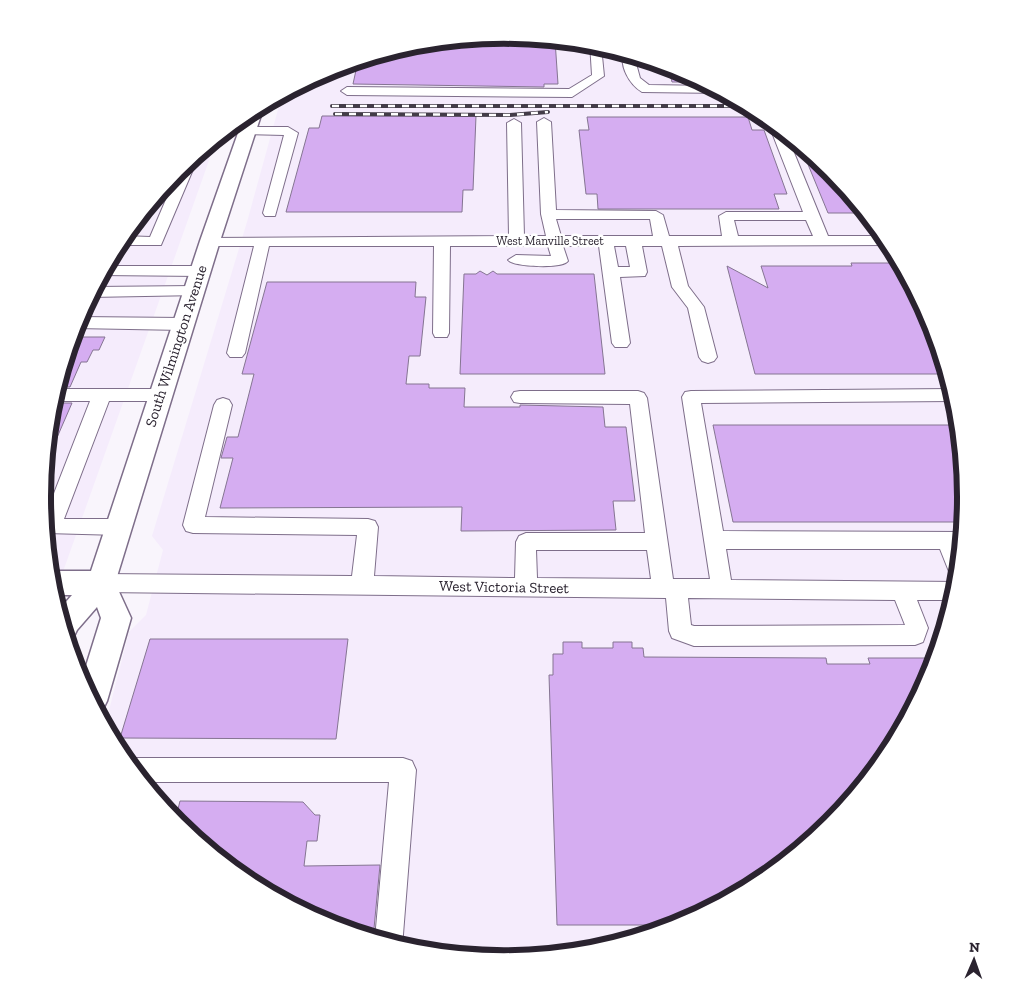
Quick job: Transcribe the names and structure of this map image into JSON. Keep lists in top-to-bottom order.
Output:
{
  "streets": {
    "main road": ["South Wilmington Avenue", "West Victoria Street"],
    "street": ["West Manville Street"]
  },
  "crossings": [
    ["West Manville Street", "South Wilmington Avenue"],
    ["South Wilmington Avenue", "West Victoria Street"]
  ],
  "north": "top"
}
